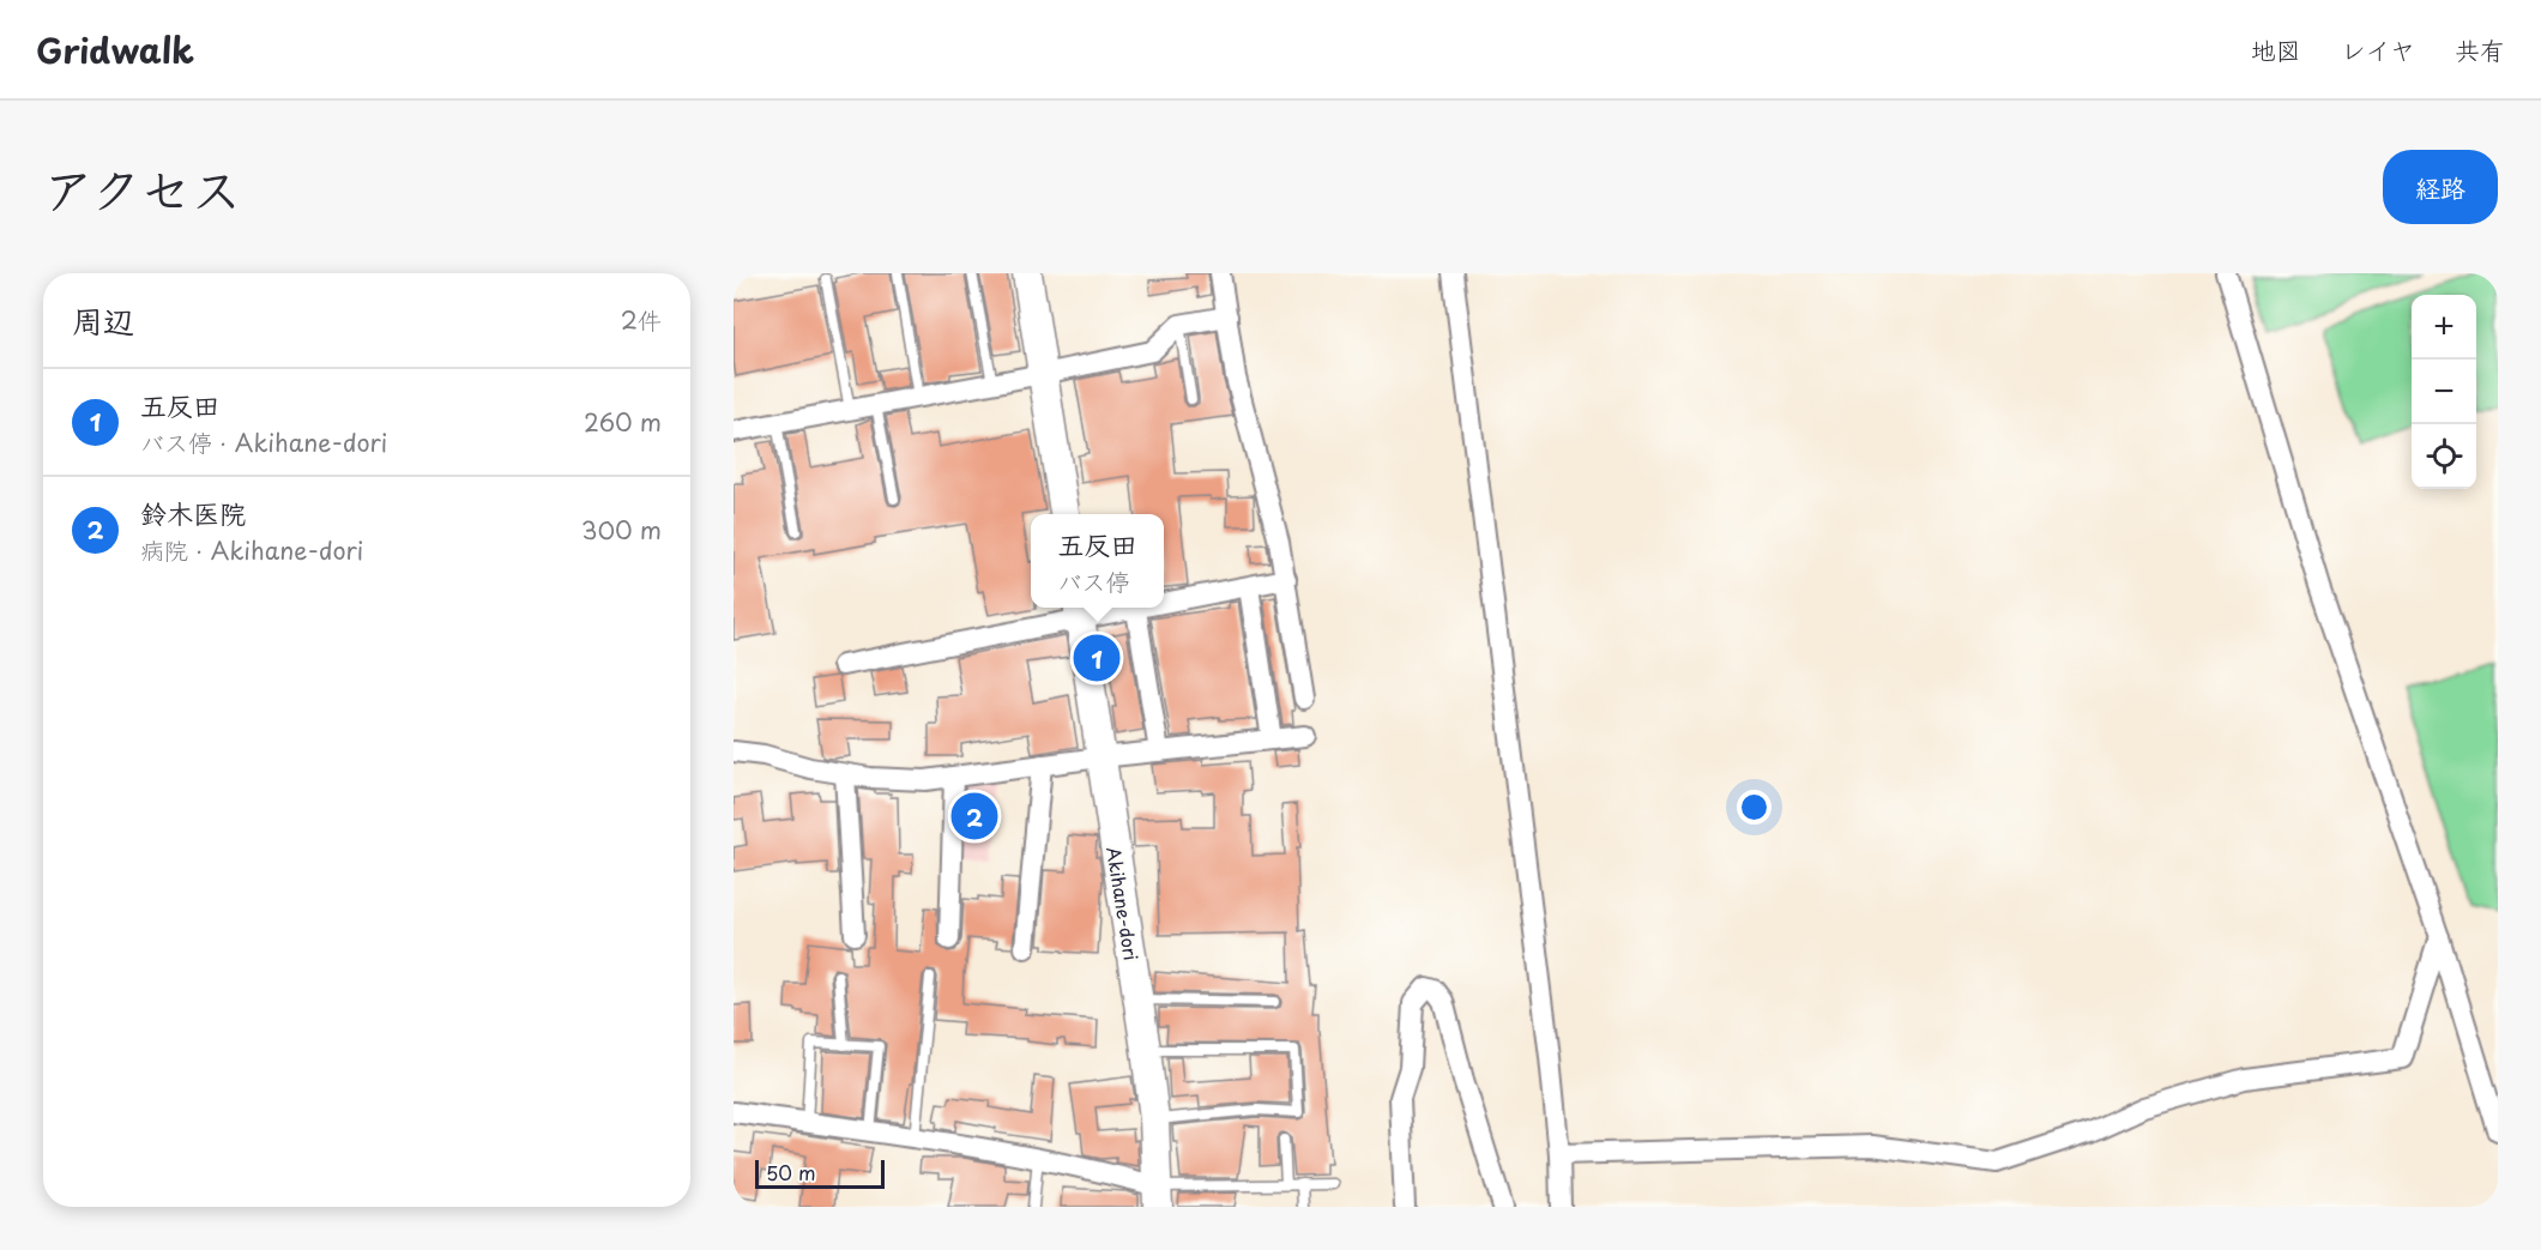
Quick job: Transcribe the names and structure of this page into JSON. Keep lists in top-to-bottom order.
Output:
{
  "streets": {
    "street": ["Akihane-dori"]
  },
  "scale_bar": "50 m",
  "page": {
    "header": "Gridwalk",
    "nav": ["地図", "レイヤ", "共有"],
    "title": "アクセス",
    "buttons": "経路",
    "heading": ["周辺", "2件"],
    "map_buttons": ["+", "−"],
    "list": [
      {
        "mark": "1",
        "name": "五反田",
        "note": "バス停 · Akihane-dori",
        "value": "260 m"
      },
      {
        "mark": "2",
        "name": "鈴木医院",
        "note": "病院 · Akihane-dori",
        "value": "300 m"
      }
    ],
    "popup": ["五反田", "バス停"],
    "pins": ["1", "2"],
    "scale": "50 m"
  }
}
